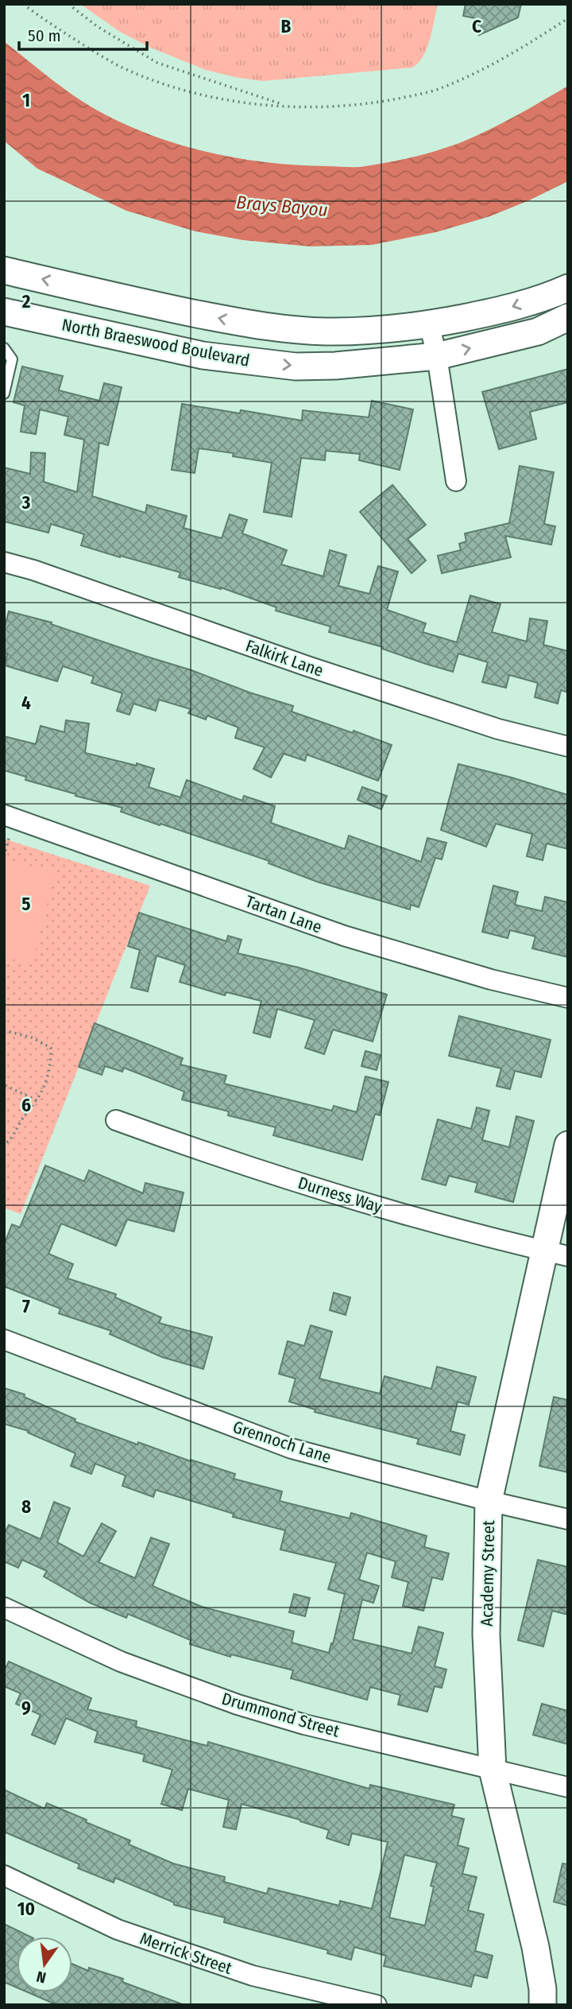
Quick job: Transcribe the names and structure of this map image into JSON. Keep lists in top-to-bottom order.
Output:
{
  "streets": {
    "main road": ["North Braeswood Boulevard", "Academy Street"],
    "street": [
      "Falkirk Lane",
      "Tartan Lane",
      "Durness Way",
      "Grennoch Lane",
      "Drummond Street",
      "Merrick Street"
    ]
  },
  "crossings": [
    ["Durness Way", "Academy Street"],
    ["Grennoch Lane", "Academy Street"],
    ["Academy Street", "Drummond Street"]
  ],
  "water": ["Brays Bayou"],
  "scale_bar": "50 m",
  "north": "bottom",
  "grid": {
    "columns": ["B", "C"],
    "rows": [
      "1",
      "2",
      "3",
      "4",
      "5",
      "6",
      "7",
      "8",
      "9",
      "10"
    ]
  }
}
